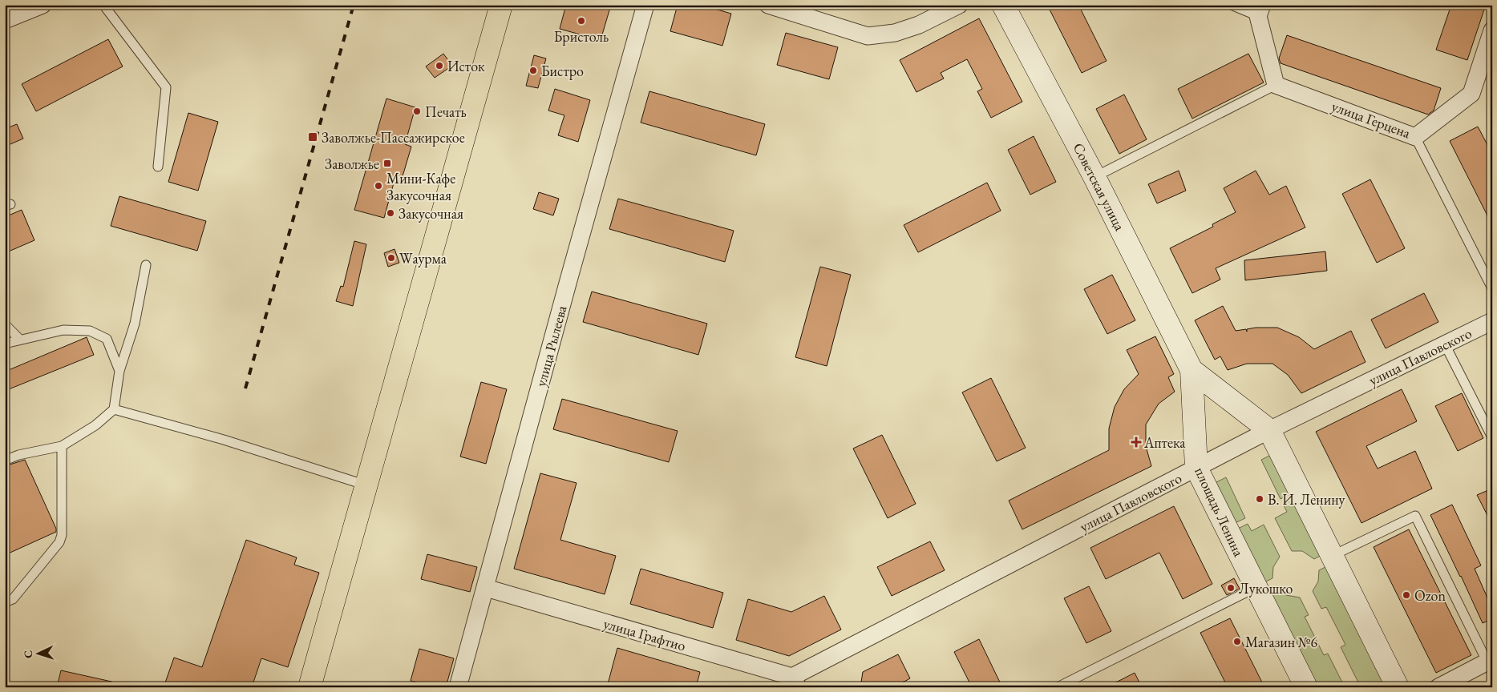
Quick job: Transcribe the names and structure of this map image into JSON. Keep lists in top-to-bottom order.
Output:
{
  "streets": {
    "street": [
      "улица Герцена",
      "Советская улица",
      "улица Рылеева",
      "улица Павловского",
      "площадь Ленина",
      "улица Графтио"
    ]
  },
  "crossings": [
    ["Советская улица", "площадь Ленина"],
    ["улица Рылеева", "улица Графтио"],
    ["улица Павловского", "площадь Ленина"],
    ["улица Павловского", "улица Графтио"]
  ],
  "places": {
    "other": [
      "Бристоль",
      "Исток",
      "Бистро",
      "Печать",
      "Мини-Кафе Закусочная",
      "Закусочная",
      "Wаурма",
      "В. И. Ленину",
      "Лукошко",
      "Ozon",
      "Магазин №6"
    ],
    "transit": ["Заволжье-Пассажирское", "Заволжье"],
    "health": ["Аптека"]
  },
  "north": "left"
}
